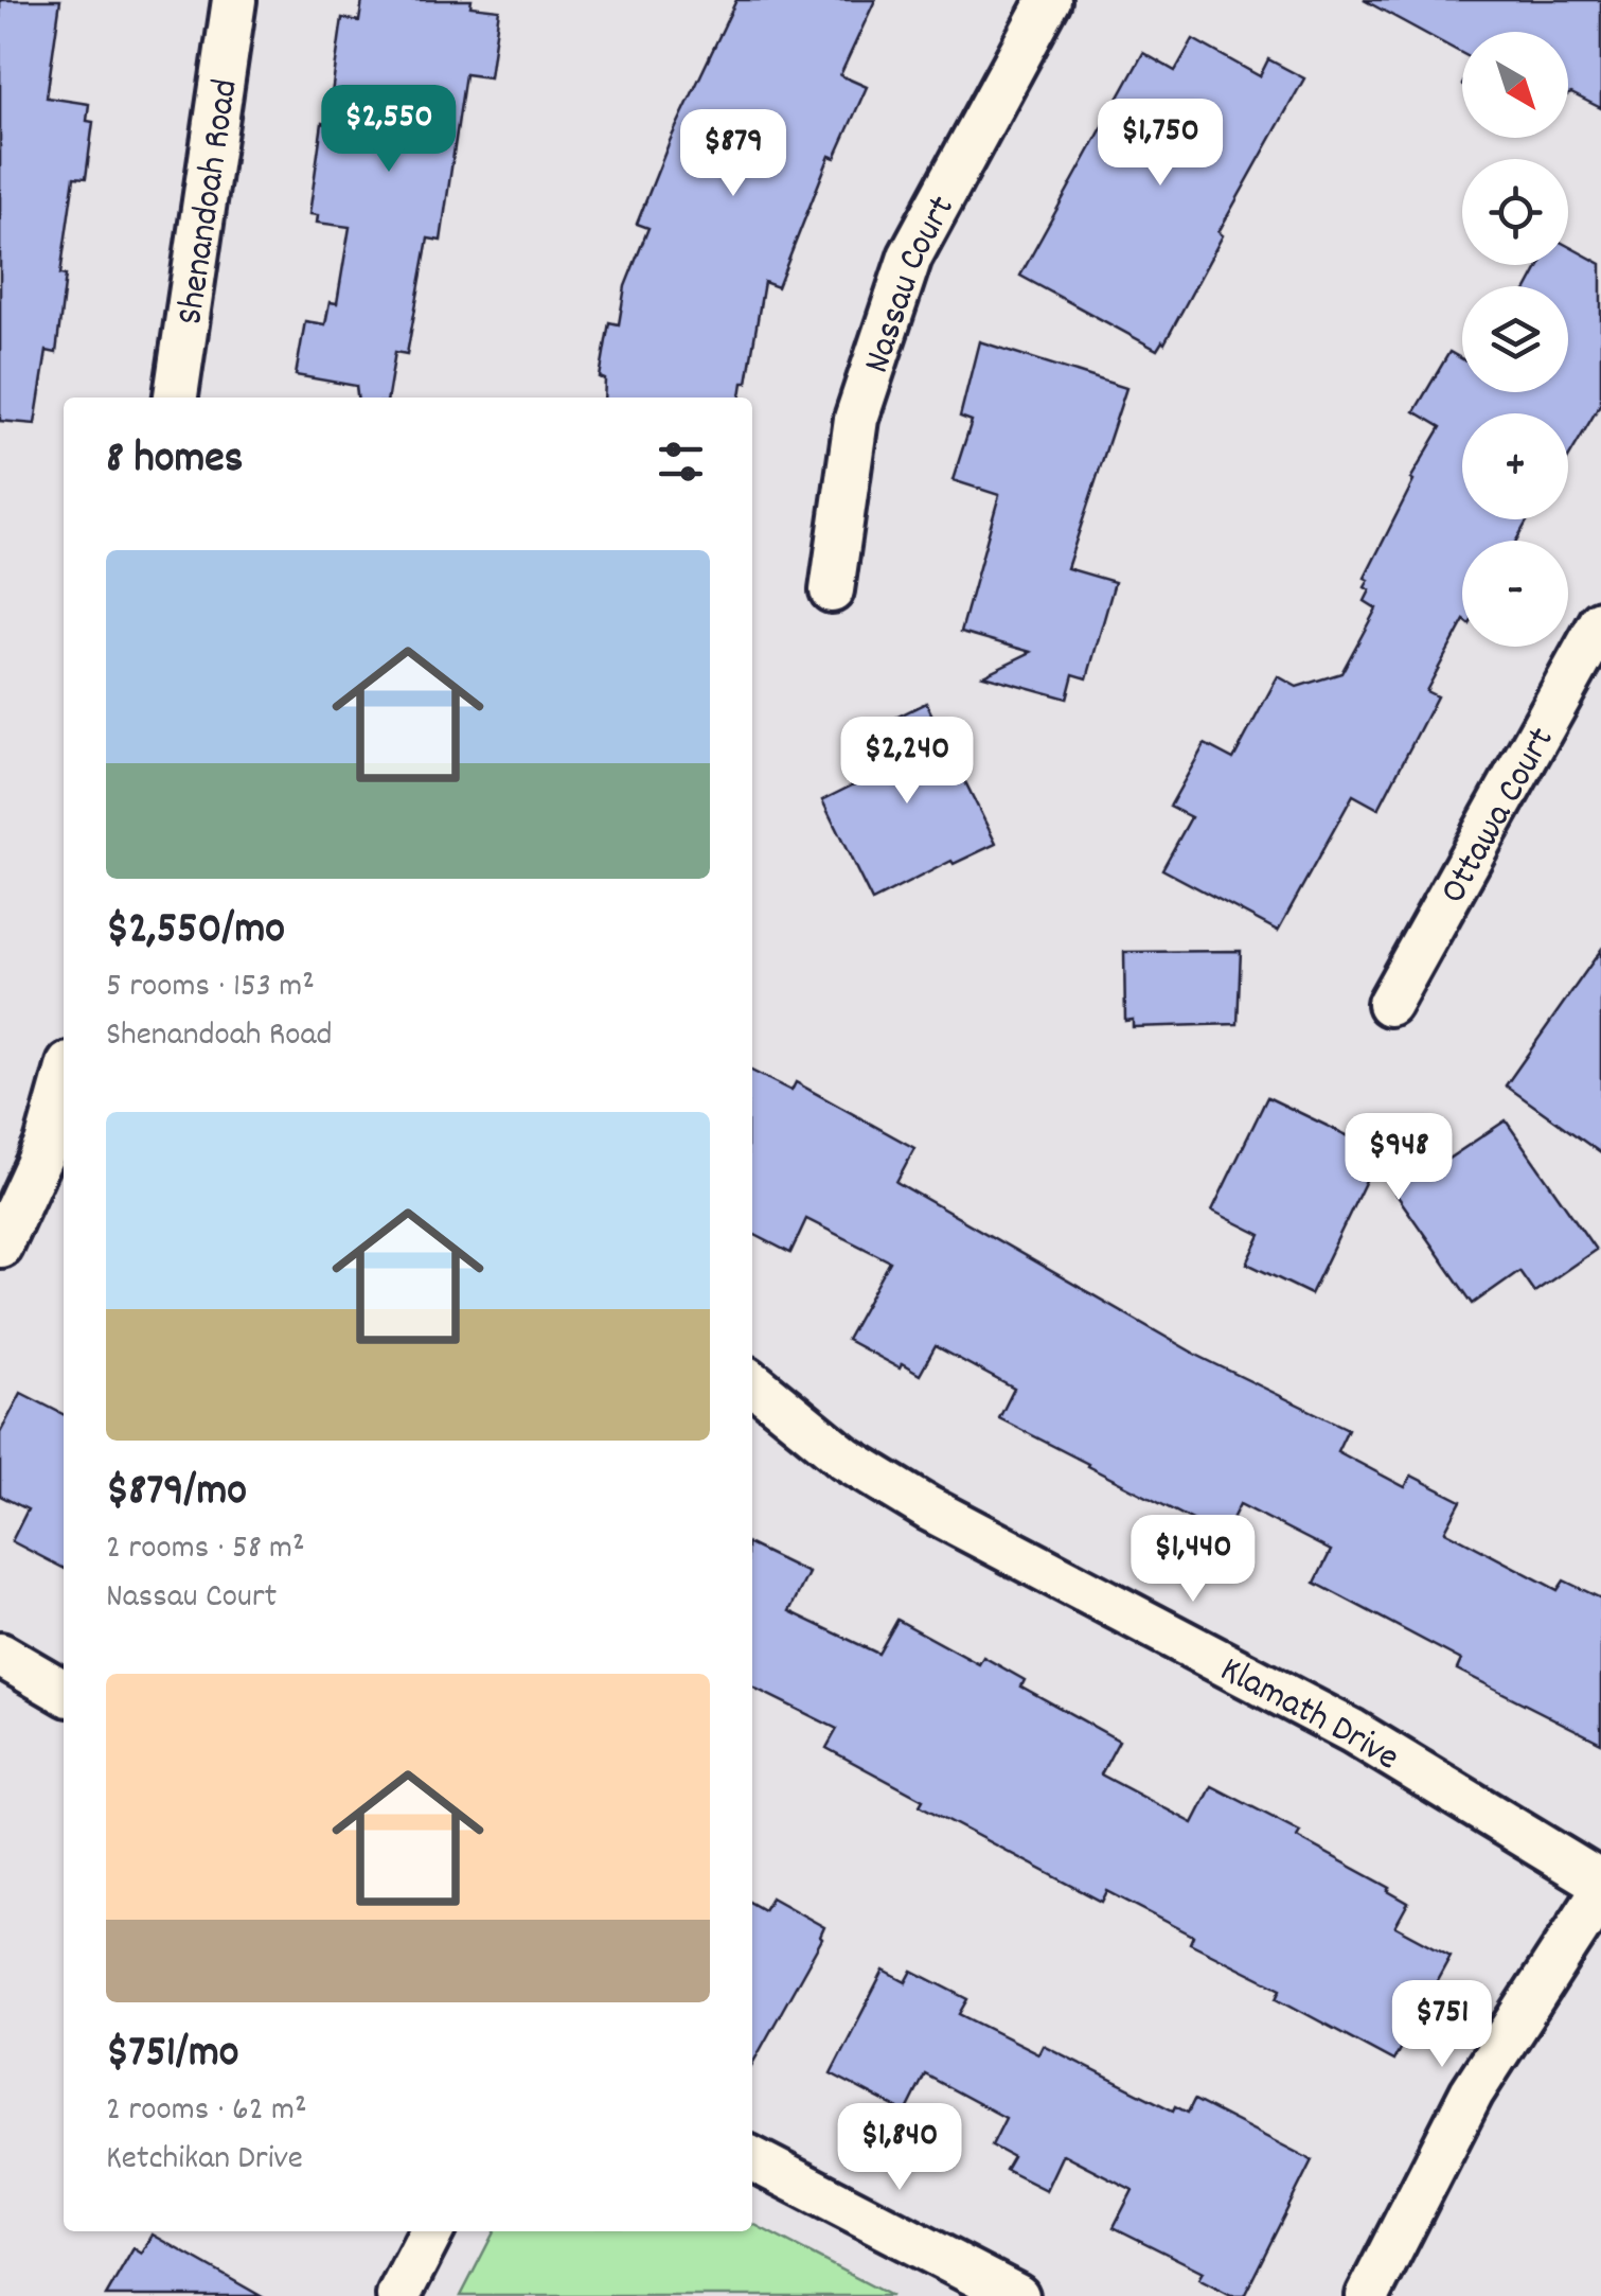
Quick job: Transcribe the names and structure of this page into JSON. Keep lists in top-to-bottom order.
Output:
{
  "streets": {
    "street": [
      "Shenandoah Road",
      "Nassau Court",
      "Ottawa Court",
      "Klamath Drive"
    ]
  },
  "north": "bottom right",
  "page": {
    "map_buttons": ["+", "−"],
    "price": [
      "$2,550",
      "$1,750",
      "$879",
      "$2,240",
      "$948",
      "$1,440",
      "$751",
      "$1,840"
    ],
    "heading": "8 homes",
    "list": [
      {
        "name": "$2,550/mo",
        "note": "5 rooms · 153 m² · Shenandoah Road"
      },
      {
        "name": "$879/mo",
        "note": "2 rooms · 58 m² · Nassau Court"
      },
      {
        "name": "$751/mo",
        "note": "2 rooms · 62 m² · Ketchikan Drive"
      }
    ]
  }
}
